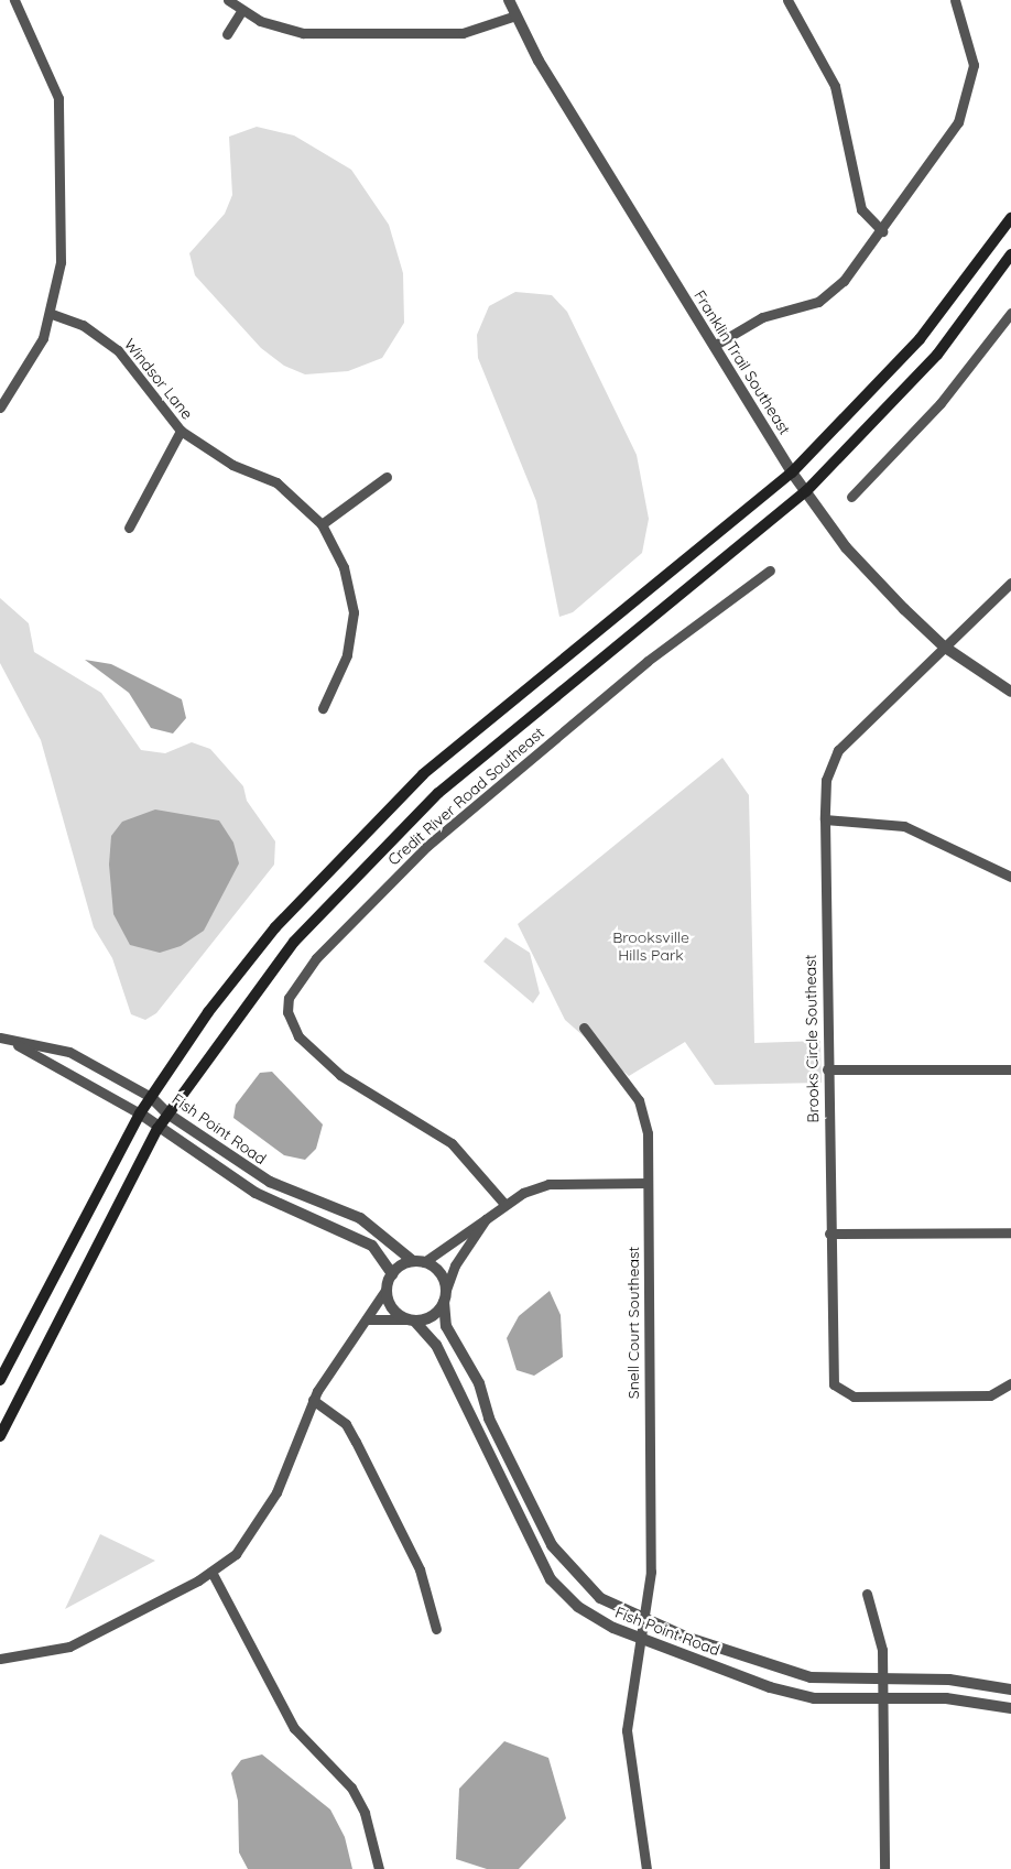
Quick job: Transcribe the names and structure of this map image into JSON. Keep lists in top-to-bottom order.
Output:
{
  "streets": {
    "street": [
      "Franklin Trail Southeast",
      "Windsor Lane",
      "Credit River Road Southeast",
      "Brooks Circle Southeast",
      "Fish Point Road",
      "Snell Court Southeast"
    ]
  },
  "crossings": [
    ["Franklin Trail Southeast", "Brooks Circle Southeast"],
    ["Fish Point Road", "Snell Court Southeast"]
  ],
  "parks": ["Brooksville Hills Park"]
}
